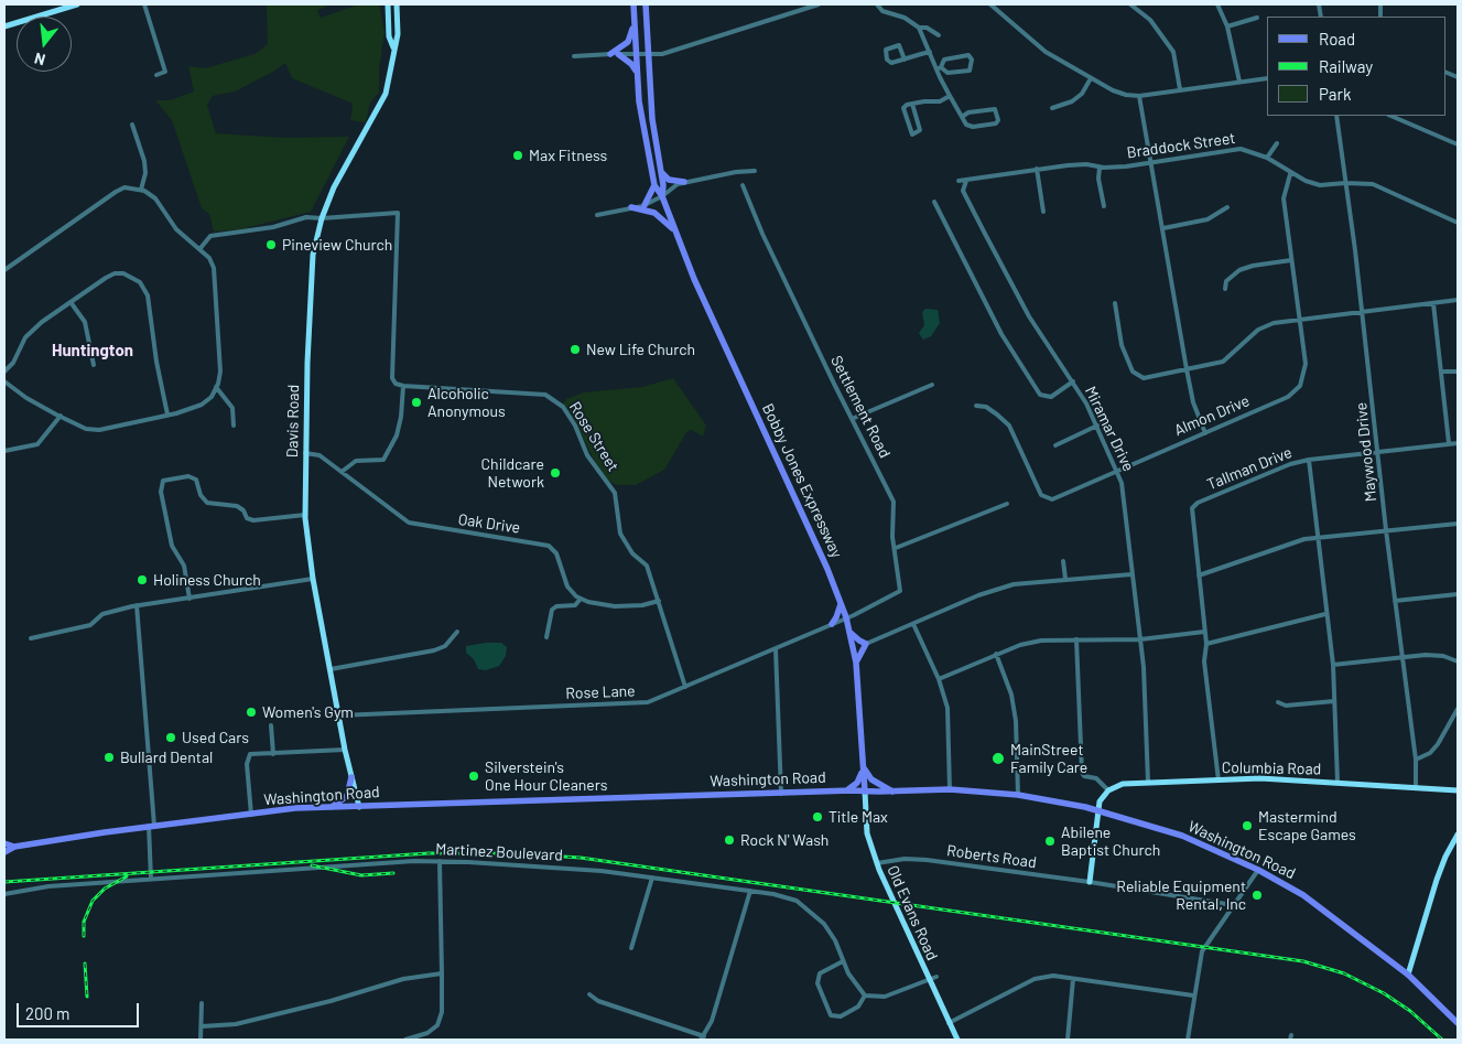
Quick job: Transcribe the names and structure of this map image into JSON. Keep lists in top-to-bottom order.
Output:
{
  "streets": {
    "main road": [
      "Davis Road",
      "Bobby Jones Expressway",
      "Columbia Road",
      "Washington Road",
      "Old Evans Road"
    ],
    "street": [
      "Braddock Street",
      "Settlement Road",
      "Almon Drive",
      "Miramar Drive",
      "Rose Street",
      "Maywood Drive",
      "Tallman Drive",
      "Oak Drive",
      "Rose Lane",
      "Martinez Boulevard",
      "Roberts Road"
    ]
  },
  "crossings": [
    ["Braddock Street", "Almon Drive"],
    ["Braddock Street", "Miramar Drive"],
    ["Braddock Street", "Maywood Drive"],
    ["Settlement Road", "Bobby Jones Expressway"],
    ["Settlement Road", "Rose Lane"],
    ["Almon Drive", "Miramar Drive"],
    ["Davis Road", "Oak Drive"],
    ["Davis Road", "Rose Lane"],
    ["Davis Road", "Washington Road"],
    ["Miramar Drive", "Columbia Road"],
    ["Rose Street", "Rose Lane"],
    ["Maywood Drive", "Tallman Drive"],
    ["Maywood Drive", "Columbia Road"],
    ["Tallman Drive", "Columbia Road"],
    ["Bobby Jones Expressway", "Rose Lane"],
    ["Bobby Jones Expressway", "Washington Road"],
    ["Bobby Jones Expressway", "Old Evans Road"],
    ["Washington Road", "Old Evans Road"],
    ["Roberts Road", "Old Evans Road"]
  ],
  "districts": ["Huntington"],
  "places": [
    "Max Fitness",
    "Pineview Church",
    "New Life Church",
    "Alcoholic Anonymous",
    "Childcare Network",
    "Holiness Church",
    "Women's Gym",
    "Used Cars",
    "Bullard Dental",
    "MainStreet Family Care",
    "Silverstein's One Hour Cleaners",
    "Title Max",
    "Mastermind Escape Games",
    "Rock N' Wash",
    "Abilene Baptist Church",
    "Reliable Equipment Rental, Inc"
  ],
  "legend": ["Road", "Railway", "Park"],
  "scale_bar": "200 m",
  "north": "bottom"
}
